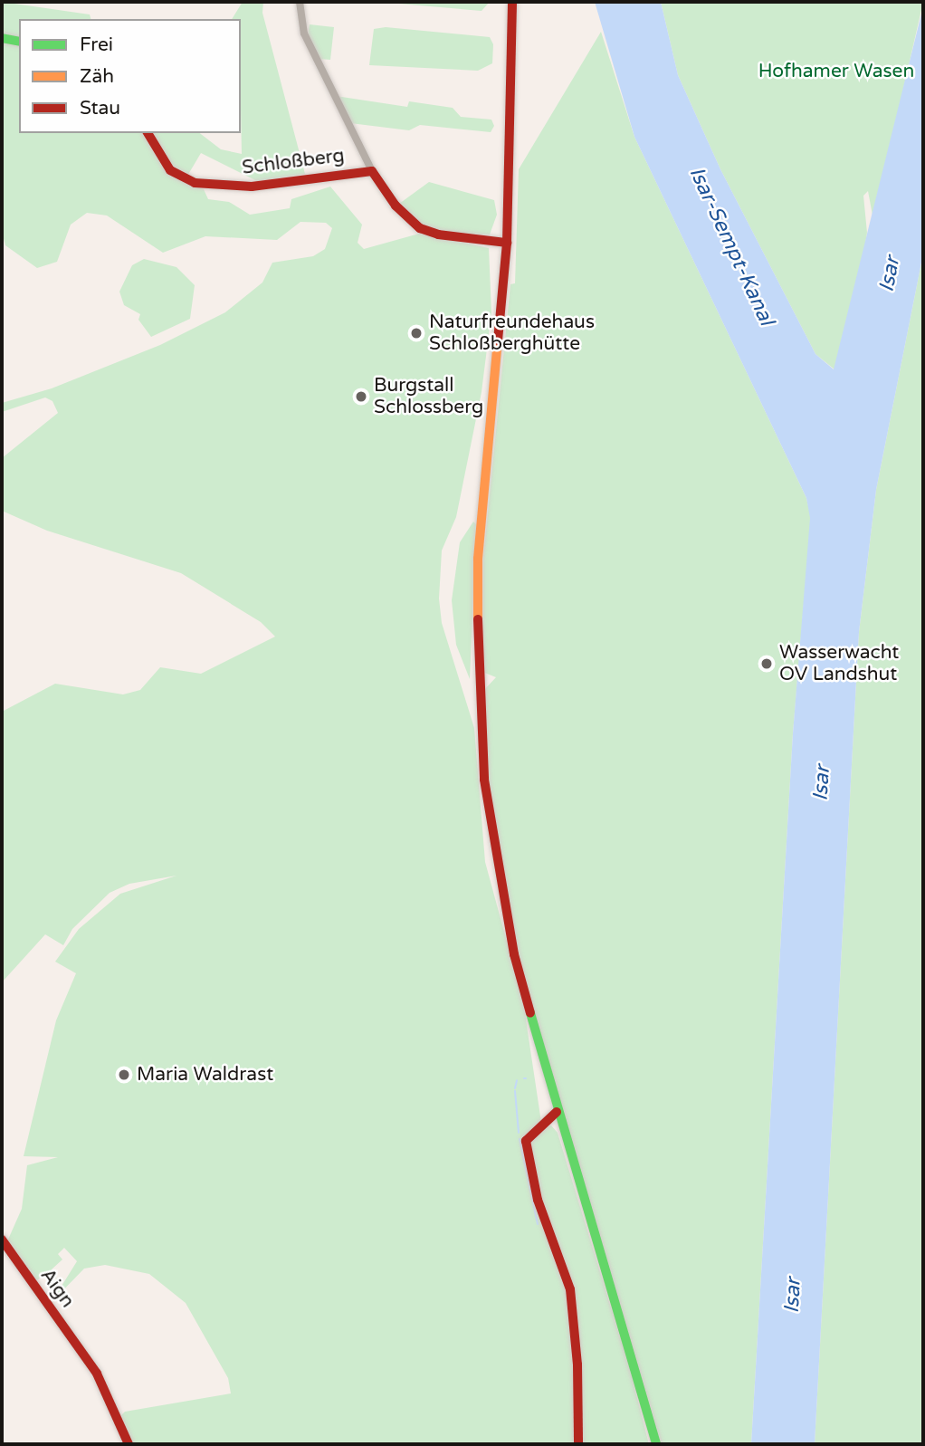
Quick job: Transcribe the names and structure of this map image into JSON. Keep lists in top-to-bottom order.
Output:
{
  "streets": {
    "main road": ["Schloßberg", "Aign"]
  },
  "water": ["Isar-Sempt-Kanal", "Isar"],
  "parks": ["Hofhamer Wasen"],
  "places": [
    "Naturfreundehaus Schloßberghütte",
    "Burgstall Schlossberg",
    "Wasserwacht OV Landshut",
    "Maria Waldrast"
  ],
  "legend": ["Frei", "Zäh", "Stau"]
}
